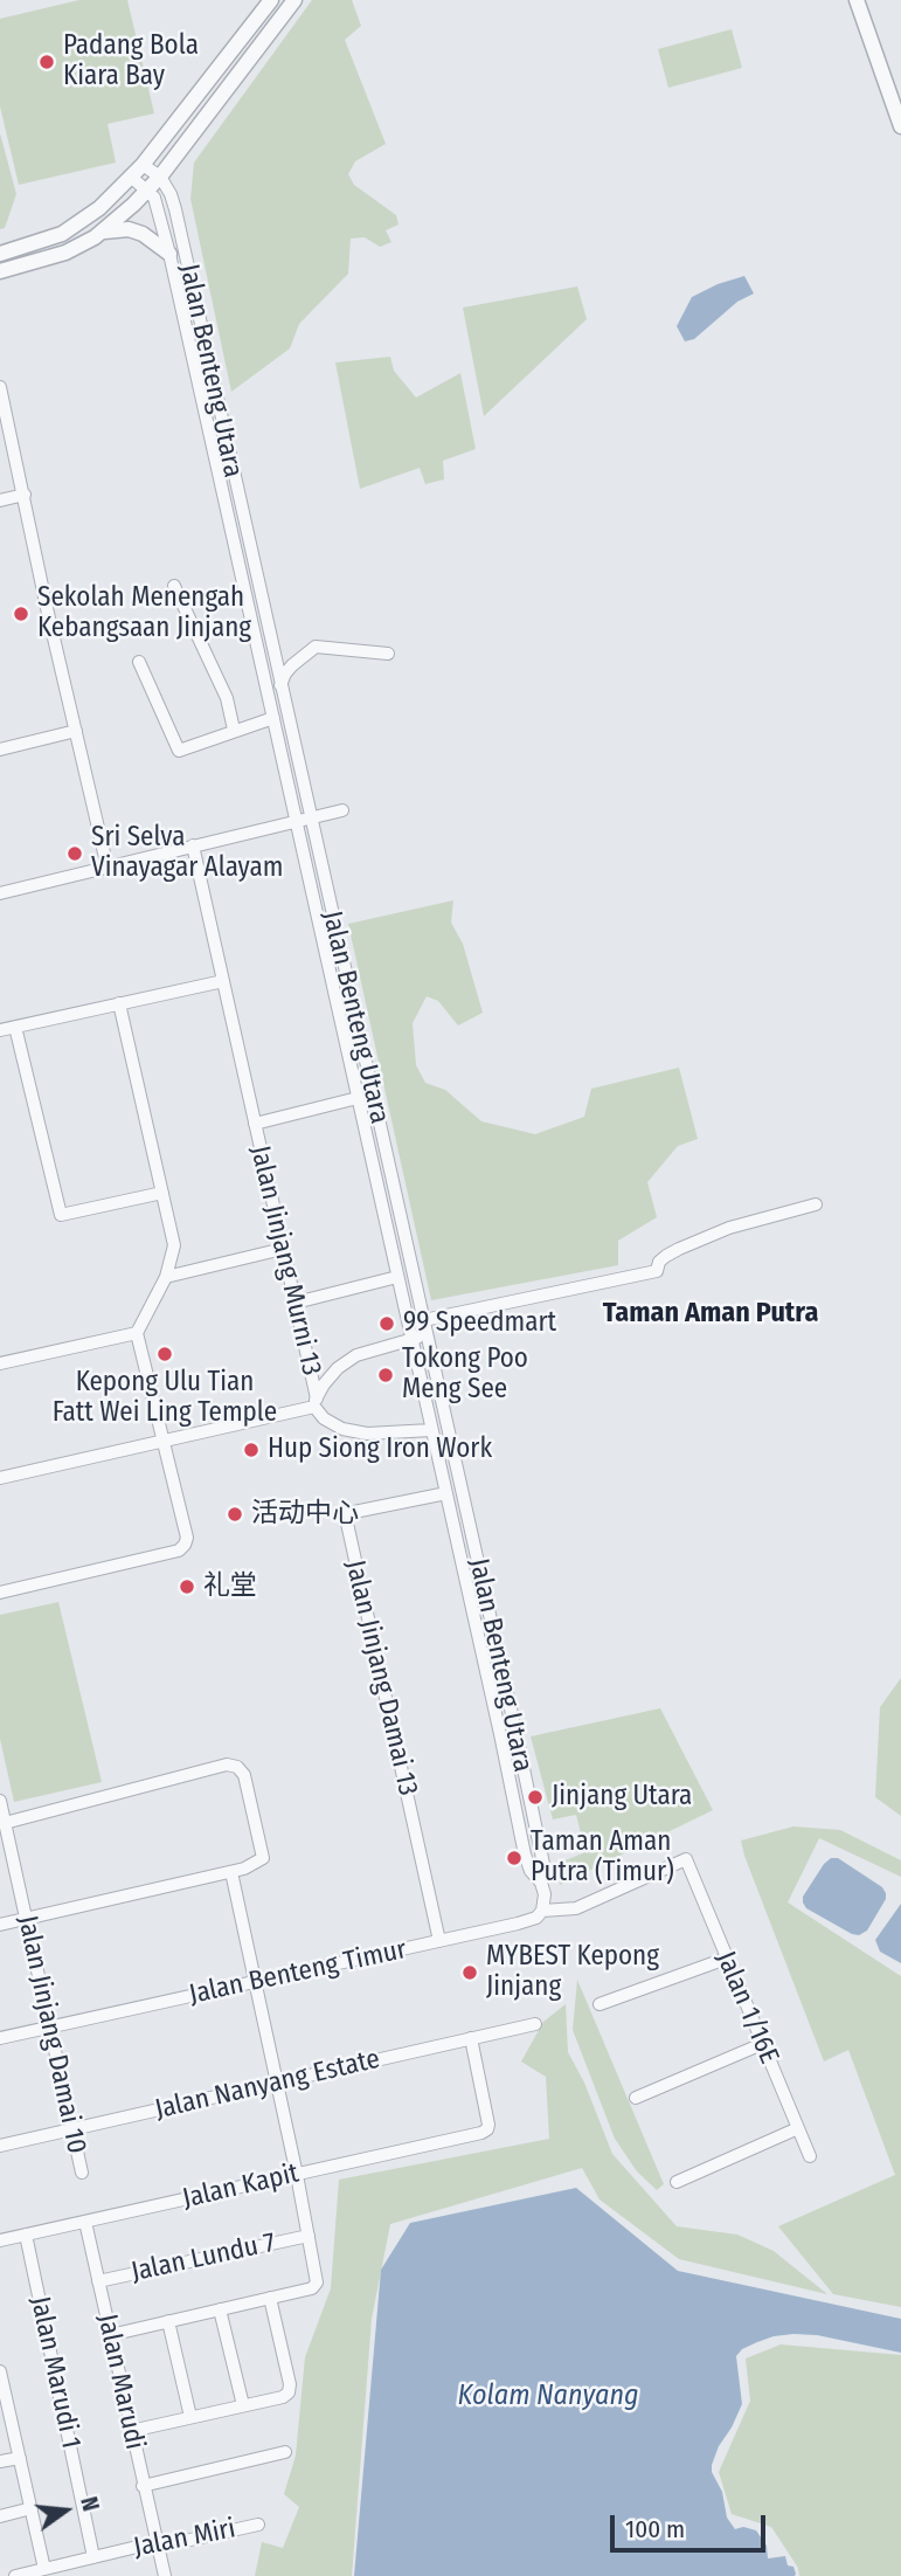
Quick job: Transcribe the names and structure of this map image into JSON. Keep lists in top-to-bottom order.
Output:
{
  "streets": {
    "street": [
      "Jalan Benteng Utara",
      "Jalan Jinjang Murni 13",
      "Jalan Jinjang Damai 13",
      "Jalan Benteng Timur",
      "Jalan 1/16E",
      "Jalan Jinjang Damai 10",
      "Jalan Nanyang Estate",
      "Jalan Kapit",
      "Jalan Lundu 7",
      "Jalan Marudi 1",
      "Jalan Marudi",
      "Jalan Miri"
    ]
  },
  "crossings": [
    ["Jalan Benteng Utara", "Jalan Jinjang Murni 13"],
    ["Jalan Benteng Utara", "Jalan Jinjang Damai 13"],
    ["Jalan Benteng Utara", "Jalan Benteng Timur"],
    ["Jalan Jinjang Damai 13", "Jalan Benteng Timur"],
    ["Jalan Benteng Timur", "Jalan 1/16E"],
    ["Jalan Benteng Timur", "Jalan Jinjang Damai 10"],
    ["Jalan Jinjang Damai 10", "Jalan Nanyang Estate"],
    ["Jalan Nanyang Estate", "Jalan Kapit"],
    ["Jalan Kapit", "Jalan Marudi 1"],
    ["Jalan Kapit", "Jalan Marudi"],
    ["Jalan Lundu 7", "Jalan Marudi"],
    ["Jalan Marudi 1", "Jalan Miri"],
    ["Jalan Marudi", "Jalan Miri"]
  ],
  "districts": ["Taman Aman Putra"],
  "water": ["Kolam Nanyang"],
  "places": [
    "Padang Bola Kiara Bay",
    "Sekolah Menengah Kebangsaan Jinjang",
    "Sri Selva Vinayagar Alayam",
    "99 Speedmart",
    "Kepong Ulu Tian Fatt Wei Ling Temple",
    "Tokong Poo Meng See",
    "Hup Siong Iron Work",
    "活动中心",
    "礼堂",
    "Jinjang Utara",
    "Taman Aman Putra (Timur)",
    "MYBEST Kepong Jinjang"
  ],
  "scale_bar": "100 m",
  "north": "right"
}
